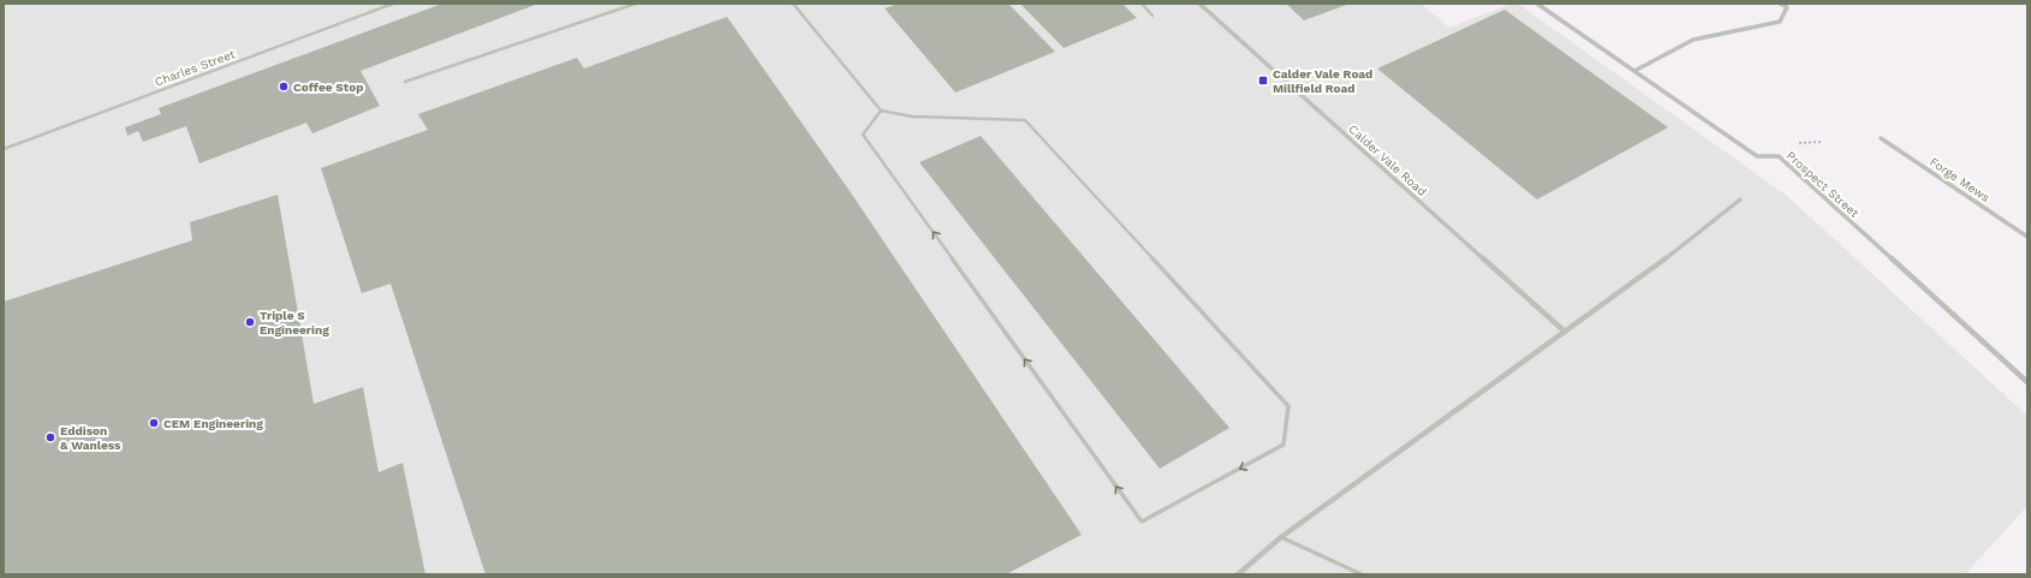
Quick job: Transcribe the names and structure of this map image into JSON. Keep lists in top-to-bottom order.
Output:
{
  "streets": {
    "street": ["Calder Vale Road", "Forge Mews", "Prospect Street"],
    "lane": ["Charles Street"]
  },
  "places": {
    "transit": ["Calder Vale Road Millfield Road"],
    "other": [
      "Coffee Stop",
      "Triple S Engineering",
      "CEM Engineering",
      "Eddison & Wanless"
    ]
  }
}
